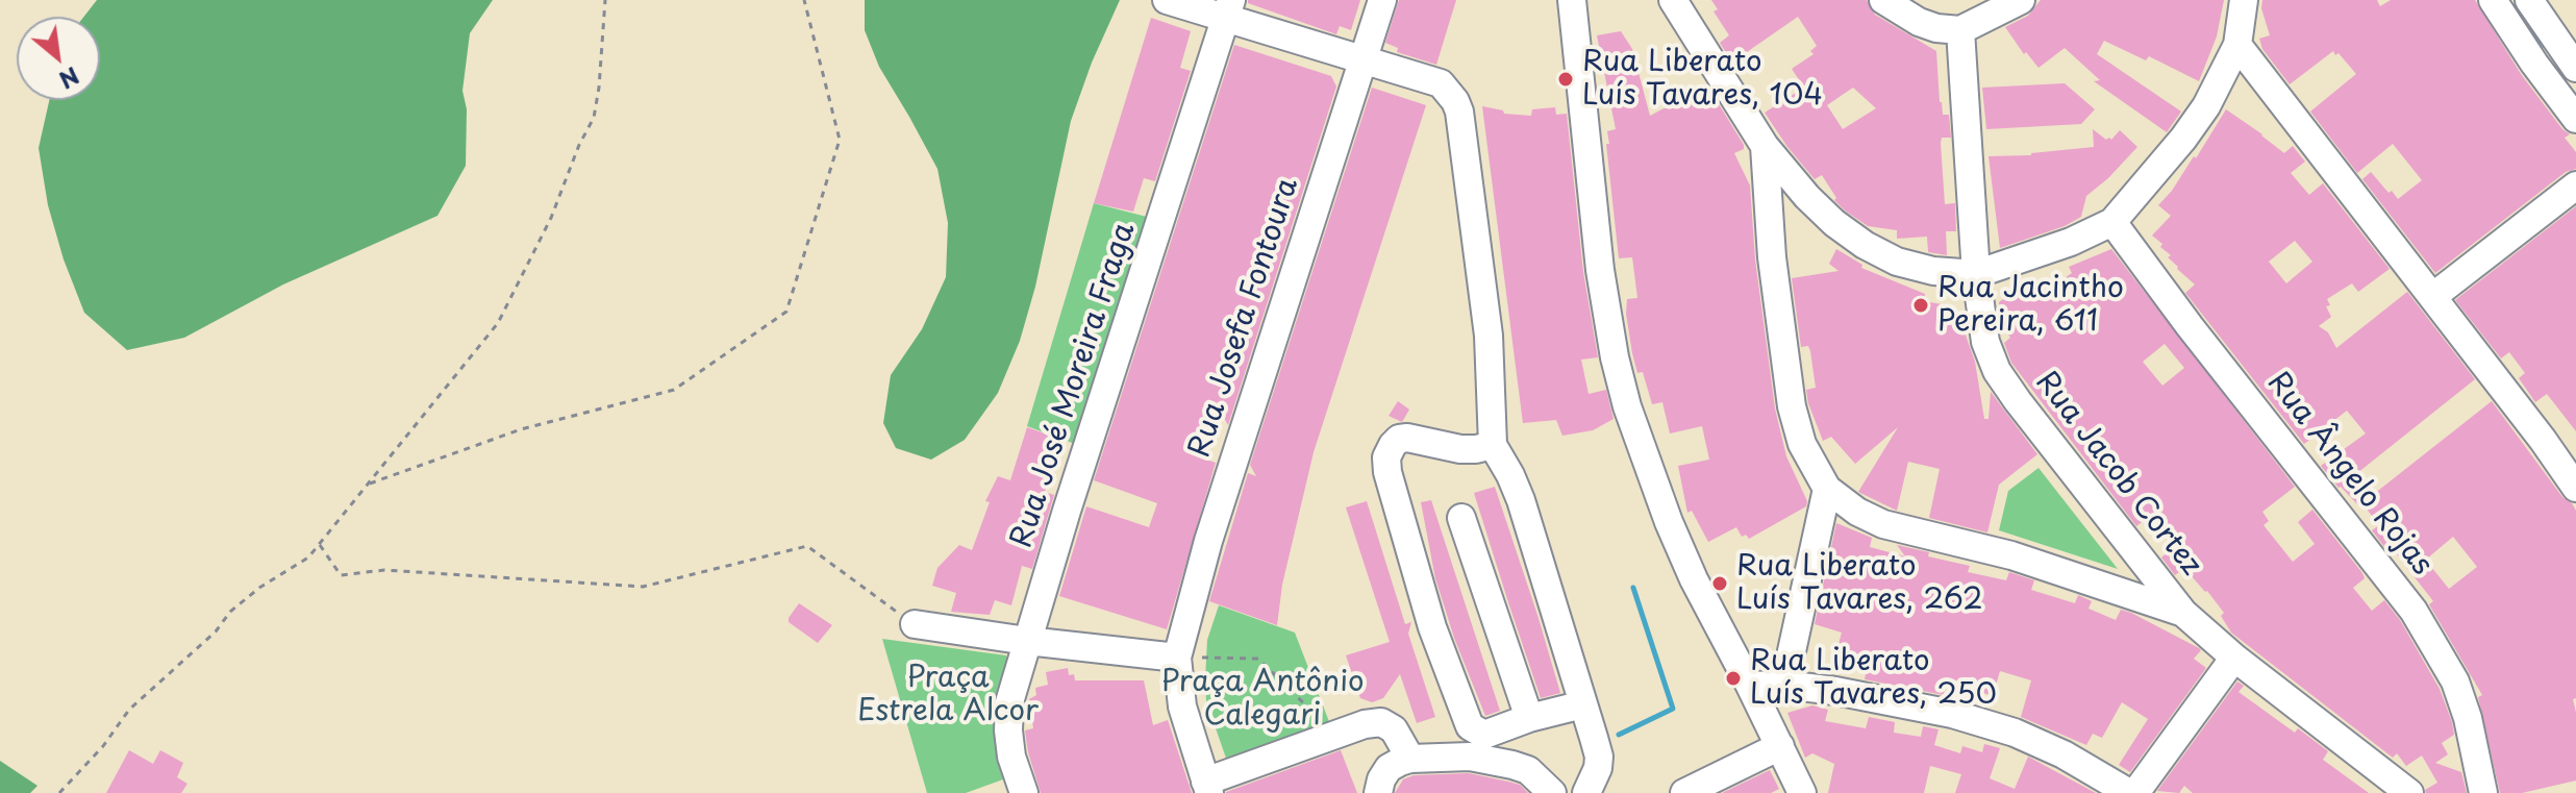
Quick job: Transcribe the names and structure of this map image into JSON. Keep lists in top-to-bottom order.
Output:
{
  "streets": {
    "street": [
      "Rua Josefa Fontoura",
      "Rua José Moreira Fraga",
      "Rua Jacob Cortez",
      "Rua Ângelo Rojas"
    ]
  },
  "parks": ["Praça Estrela Alcor", "Praça Antônio Calegari"],
  "places": [
    "Rua Liberato Luís Tavares, 104",
    "Rua Jacintho Pereira, 611",
    "Rua Liberato Luís Tavares, 262",
    "Rua Liberato Luís Tavares, 250"
  ],
  "north": "bottom right"
}
